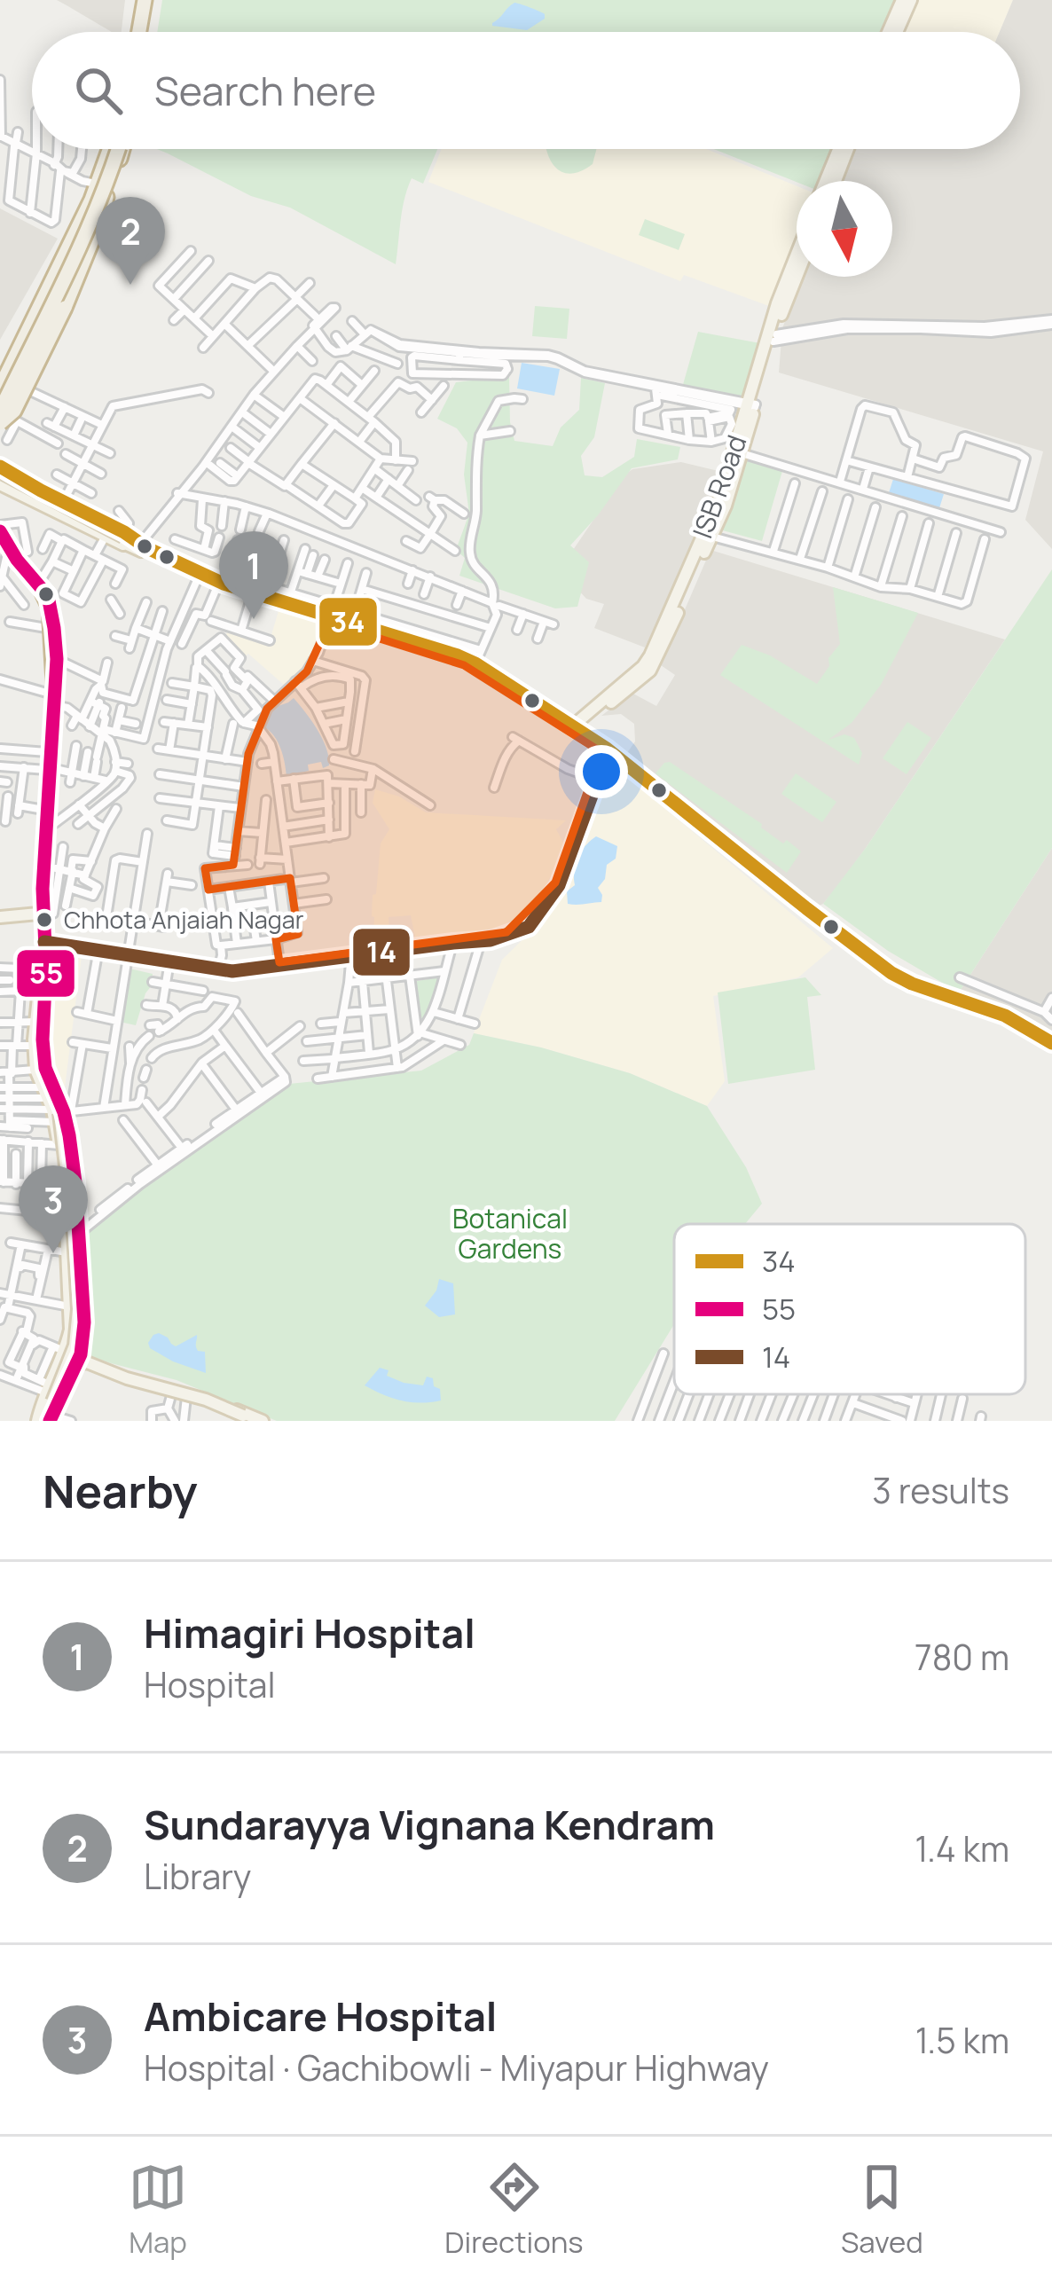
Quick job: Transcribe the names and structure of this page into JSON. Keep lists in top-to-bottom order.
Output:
{
  "streets": {
    "main road": ["ISB Road"]
  },
  "parks": ["Botanical Gardens"],
  "places": ["Chhota Anjaiah Nagar"],
  "lines": ["transit line 34", "transit line 55", "transit line 14"],
  "legend": ["34", "55", "14"],
  "north": "bottom",
  "page": {
    "search": "Search here",
    "pins": ["2", "1", "3"],
    "heading": ["Nearby", "3 results"],
    "list": [
      {
        "mark": "1",
        "name": "Himagiri Hospital",
        "note": "Hospital",
        "value": "780 m"
      },
      {
        "mark": "2",
        "name": "Sundarayya Vignana Kendram",
        "note": "Library",
        "value": "1.4 km"
      },
      {
        "mark": "3",
        "name": "Ambicare Hospital",
        "note": "Hospital · Gachibowli - Miyapur Highway",
        "value": "1.5 km"
      }
    ],
    "nav": ["Map", "Directions", "Saved"]
  }
}
